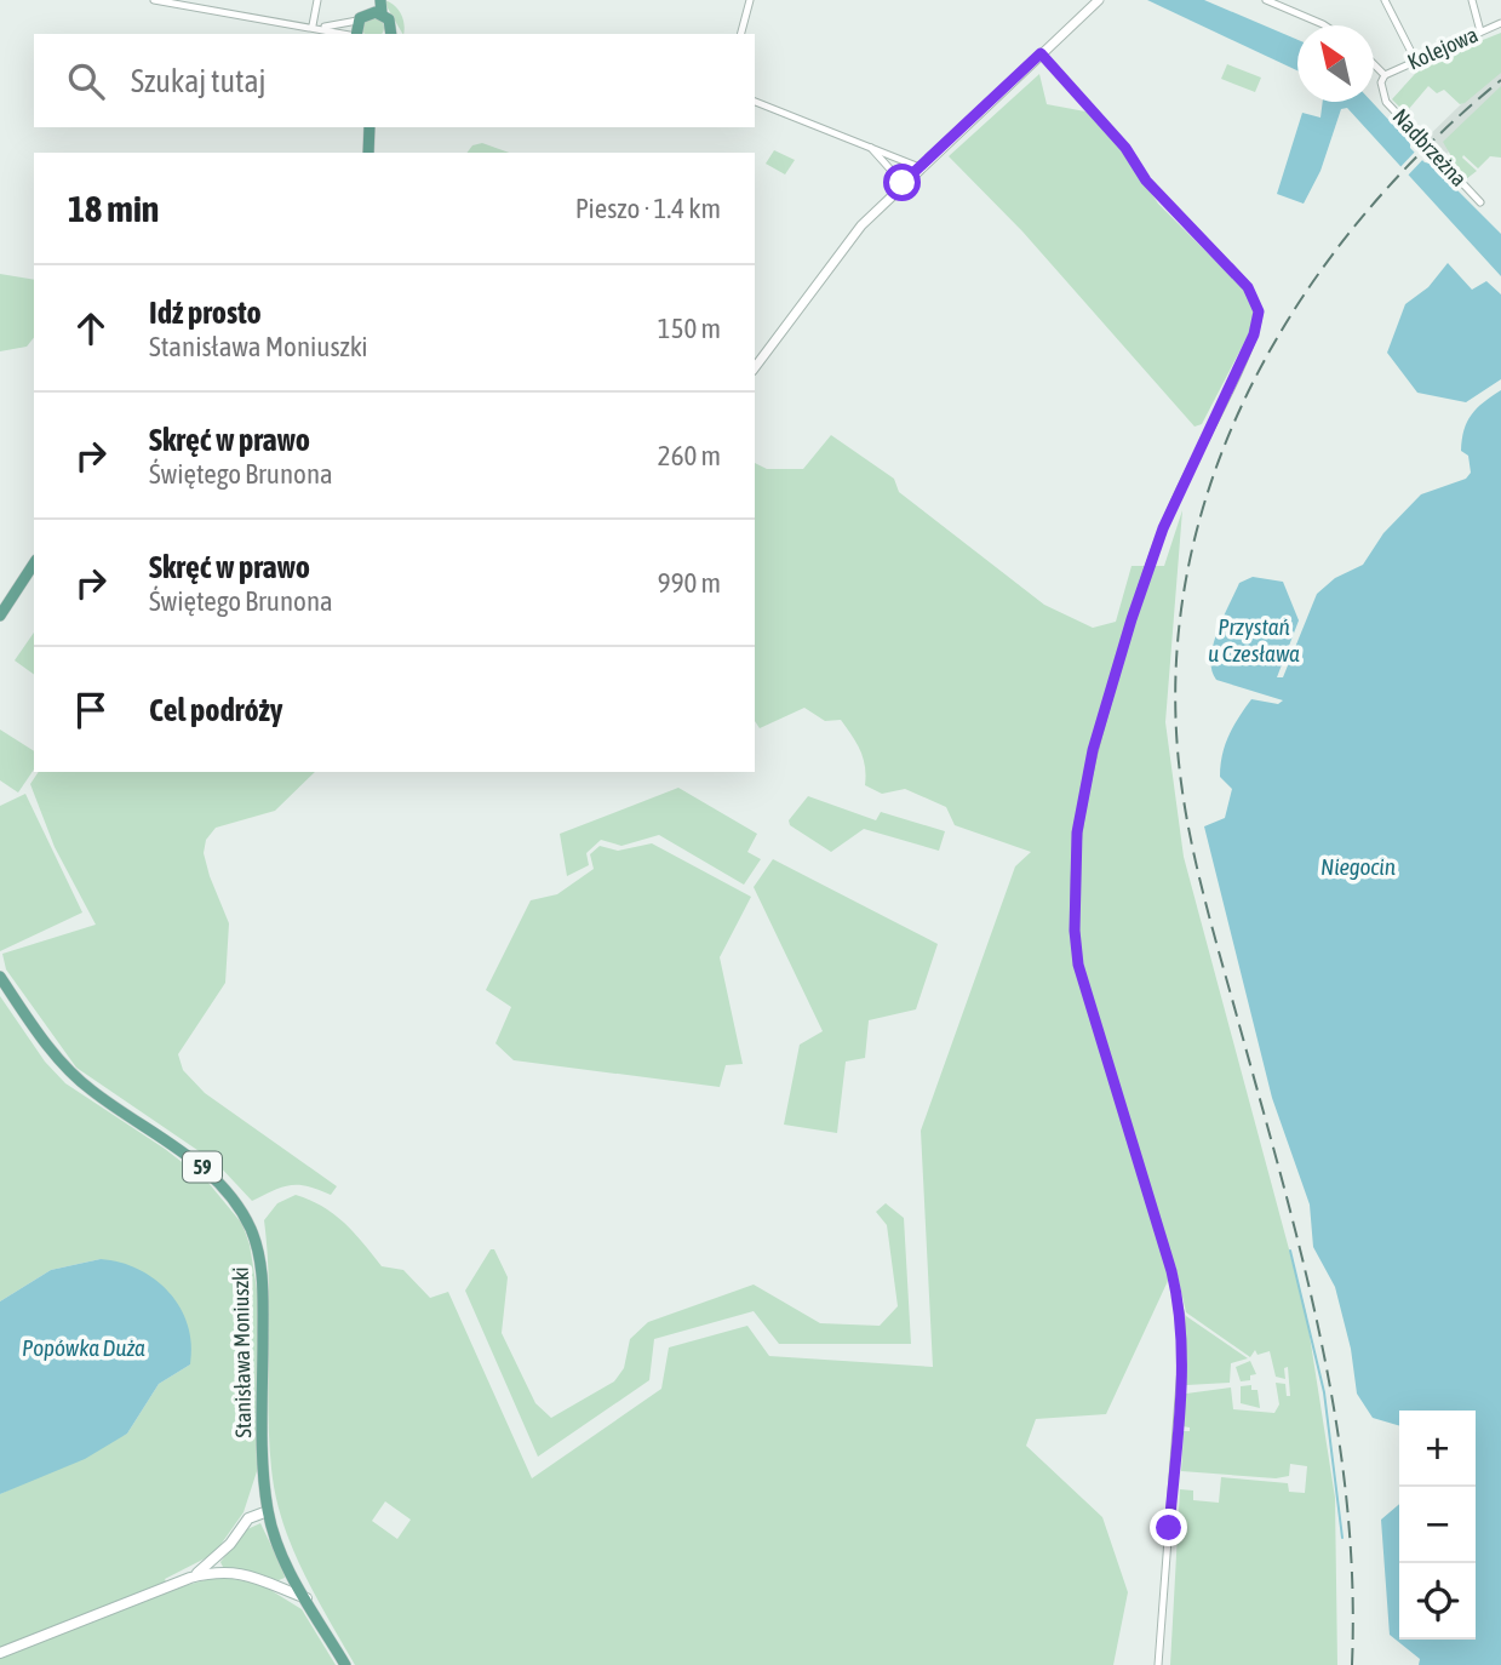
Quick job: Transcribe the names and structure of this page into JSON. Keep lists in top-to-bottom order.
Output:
{
  "streets": {
    "main road": ["59", "Stanisława Moniuszki"],
    "street": ["Kolejowa", "Nadbrzeżna"]
  },
  "crossings": [
    ["Kolejowa", "Nadbrzeżna"]
  ],
  "water": ["Przystań u Czesława", "Niegocin", "Popówka Duża"],
  "north": "top left",
  "page": {
    "search": "Szukaj tutaj",
    "heading": ["18 min", "Pieszo · 1.4 km"],
    "list": [
      ["Idź prosto", "Stanisława Moniuszki", "150 m"],
      ["Skręć w prawo", "Świętego Brunona", "260 m"],
      ["Skręć w prawo", "Świętego Brunona", "990 m"],
      "Cel podróży"
    ],
    "map_buttons": ["+", "−"]
  }
}
